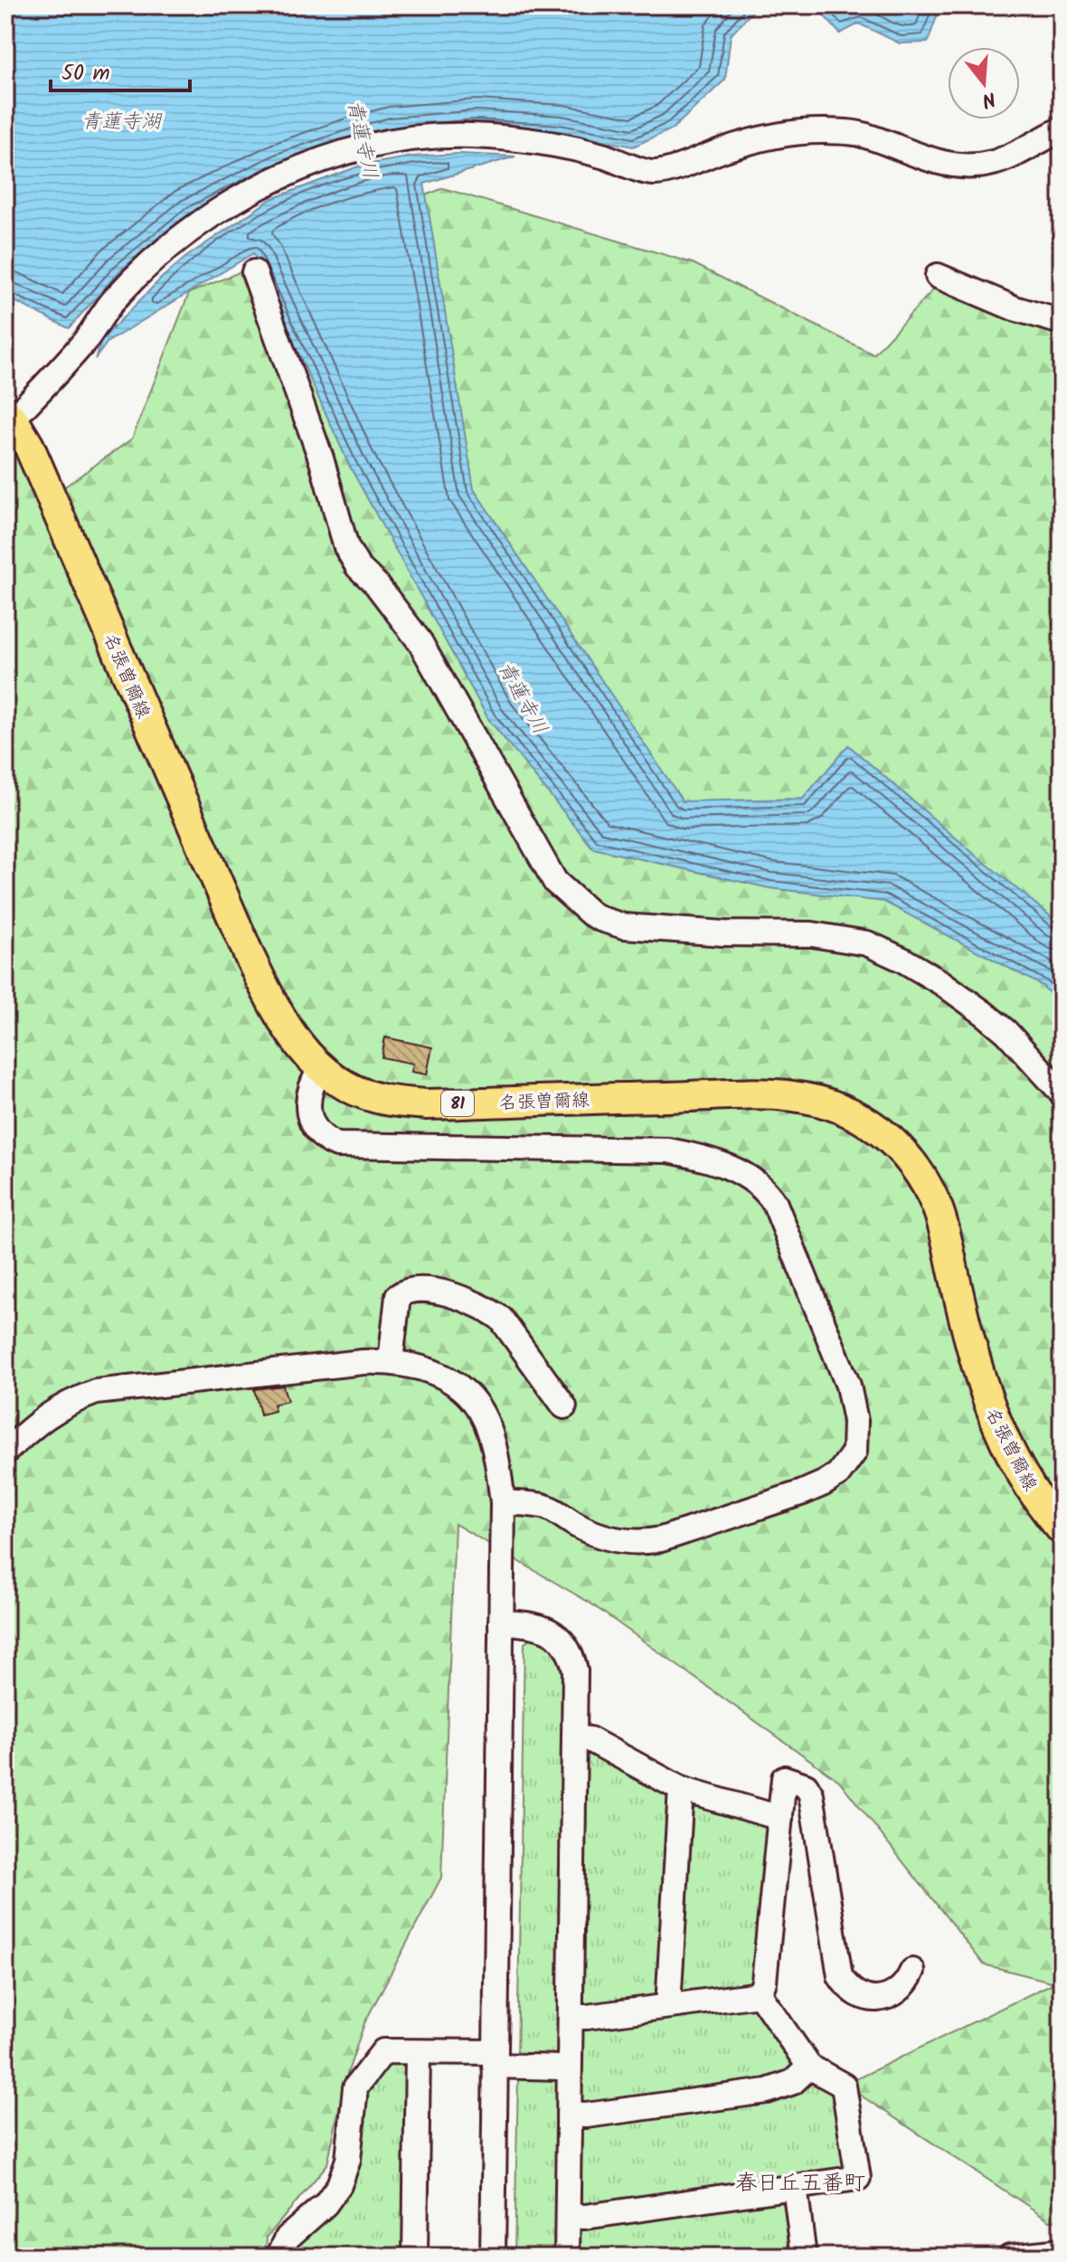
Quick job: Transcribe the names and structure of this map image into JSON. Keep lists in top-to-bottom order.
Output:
{
  "streets": {
    "main road": ["名張曽爾線", "81"]
  },
  "districts": ["春日丘五番町"],
  "water": ["青蓮寺湖", "青蓮寺川"],
  "scale_bar": "50 m",
  "north": "bottom"
}
